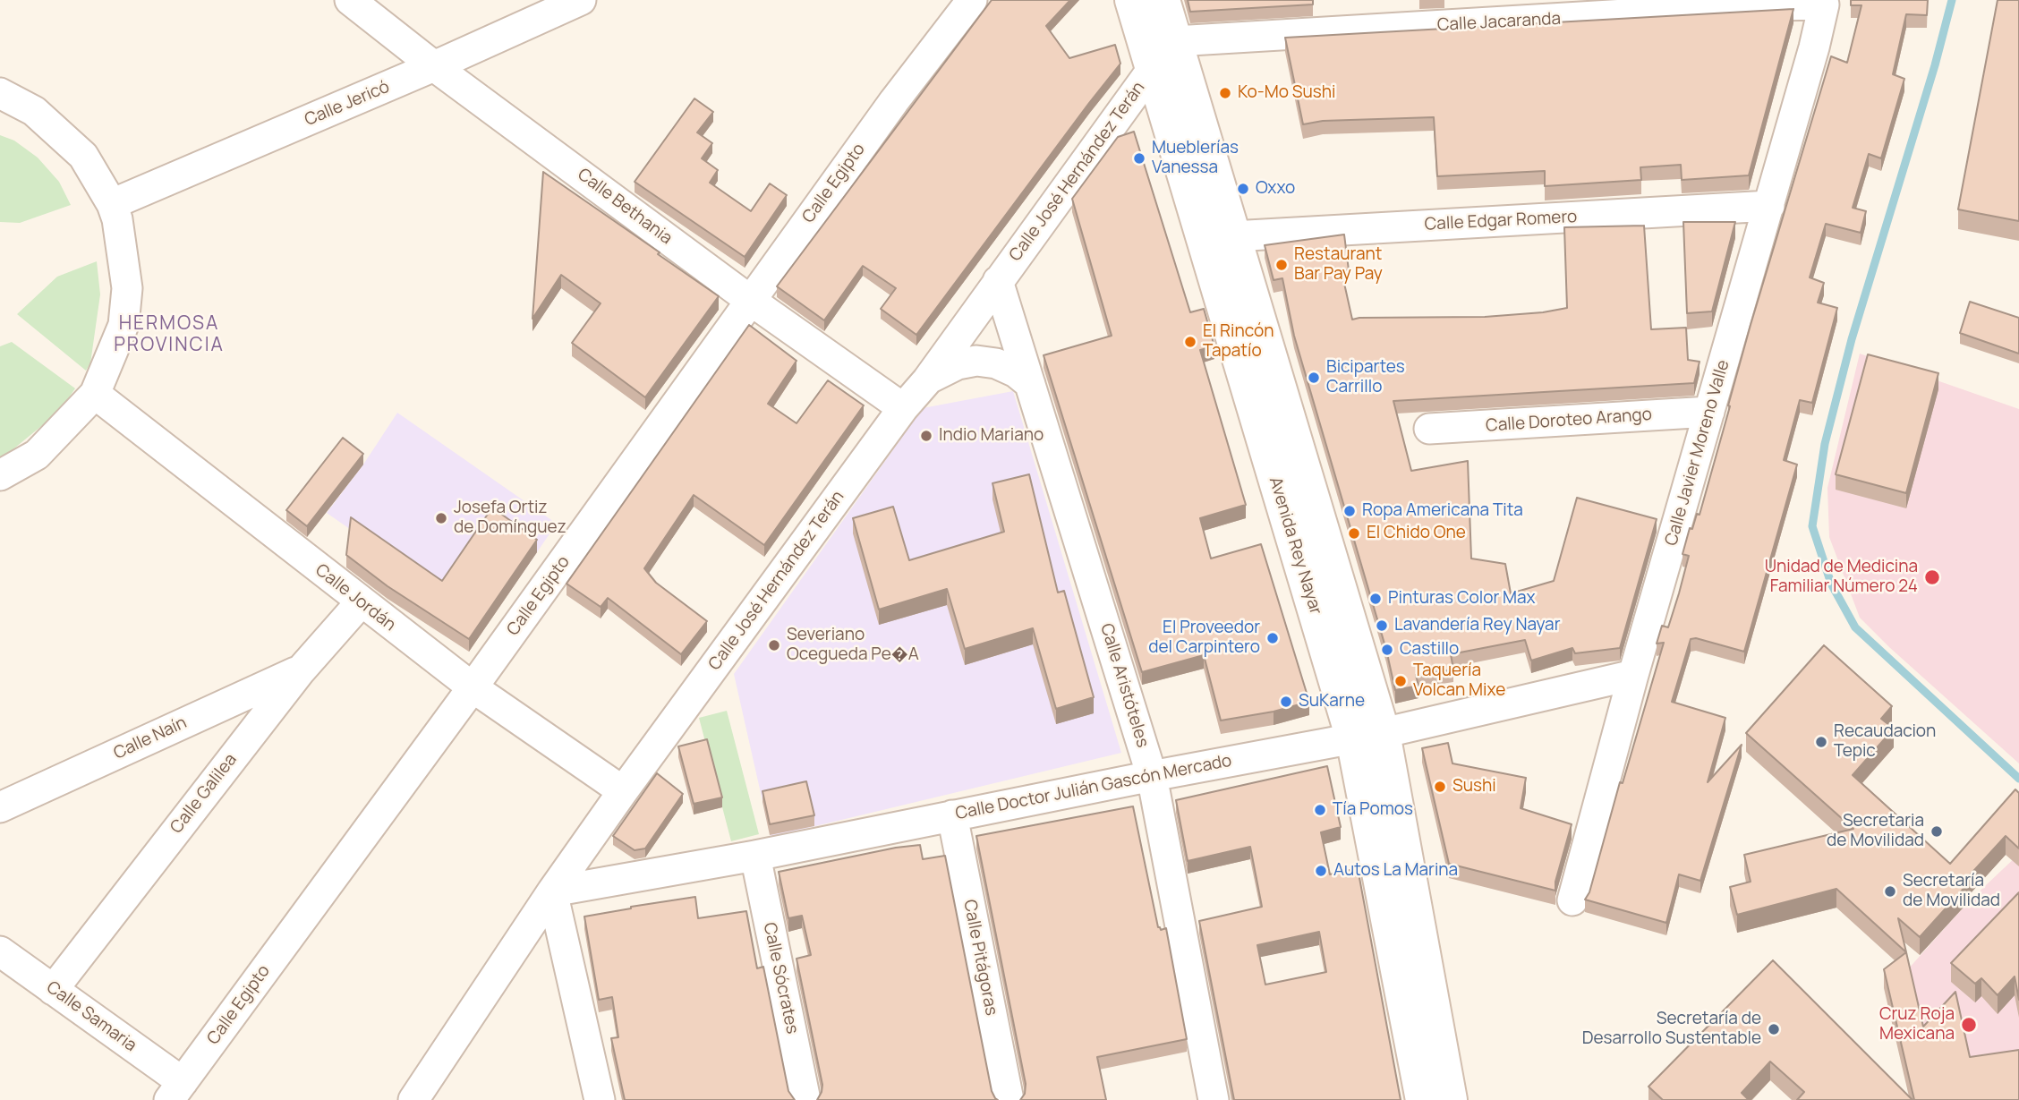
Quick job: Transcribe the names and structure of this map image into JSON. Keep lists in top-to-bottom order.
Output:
{
  "streets": {
    "main road": ["Avenida Rey Nayar"],
    "street": [
      "Calle Jacaranda",
      "Calle Jericó",
      "Calle José Hernández Terán",
      "Calle Egipto",
      "Calle Bethania",
      "Calle Edgar Romero",
      "Calle Doroteo Arango",
      "Calle Javier Moreno Valle",
      "Calle Jordán",
      "Calle Aristóteles",
      "Calle Naín",
      "Calle Doctor Julián Gascón Mercado",
      "Calle Galilea",
      "Calle Pitágoras",
      "Calle Sócrates",
      "Calle Samaria"
    ]
  },
  "crossings": [
    ["Calle Jacaranda", "Calle Javier Moreno Valle"],
    ["Calle Jacaranda", "Avenida Rey Nayar"],
    ["Calle Jericó", "Calle Bethania"],
    ["Calle José Hernández Terán", "Calle Bethania"],
    ["Calle José Hernández Terán", "Avenida Rey Nayar"],
    ["Calle José Hernández Terán", "Calle Jordán"],
    ["Calle José Hernández Terán", "Calle Aristóteles"],
    ["Calle José Hernández Terán", "Calle Doctor Julián Gascón Mercado"],
    ["Calle Egipto", "Calle Bethania"],
    ["Calle Egipto", "Calle Jordán"],
    ["Calle Egipto", "Calle Samaria"],
    ["Calle Edgar Romero", "Calle Javier Moreno Valle"],
    ["Calle Edgar Romero", "Avenida Rey Nayar"],
    ["Calle Doroteo Arango", "Calle Javier Moreno Valle"],
    ["Calle Javier Moreno Valle", "Calle Doctor Julián Gascón Mercado"],
    ["Avenida Rey Nayar", "Calle Doctor Julián Gascón Mercado"],
    ["Calle Jordán", "Calle Galilea"],
    ["Calle Aristóteles", "Calle Doctor Julián Gascón Mercado"],
    ["Calle Naín", "Calle Galilea"],
    ["Calle Doctor Julián Gascón Mercado", "Calle Pitágoras"],
    ["Calle Doctor Julián Gascón Mercado", "Calle Sócrates"],
    ["Calle Galilea", "Calle Samaria"]
  ],
  "districts": ["HERMOSA PROVINCIA"],
  "places": [
    "Ko-Mo Sushi",
    "Mueblerías Vanessa",
    "Oxxo",
    "Restaurant Bar Pay Pay",
    "El Rincón Tapatío",
    "Bicipartes Carrillo",
    "Indio Mariano",
    "Ropa Americana Tita",
    "Josefa Ortiz de Domínguez",
    "El Chido One",
    "Unidad de Medicina Familiar Número 24",
    "Pinturas Color Max",
    "Lavandería Rey Nayar",
    "El Proveedor del Carpintero",
    "Severiano Ocegueda Pe�A",
    "Castillo",
    "Taquería Volcan Mixe",
    "SuKarne",
    "Recaudacion Tepic",
    "Sushi",
    "Tía Pomos",
    "Secretaria de Movilidad",
    "Autos La Marina",
    "Secretaría de Movilidad",
    "Cruz Roja Mexicana",
    "Secretaría de Desarrollo Sustentable"
  ]
}
